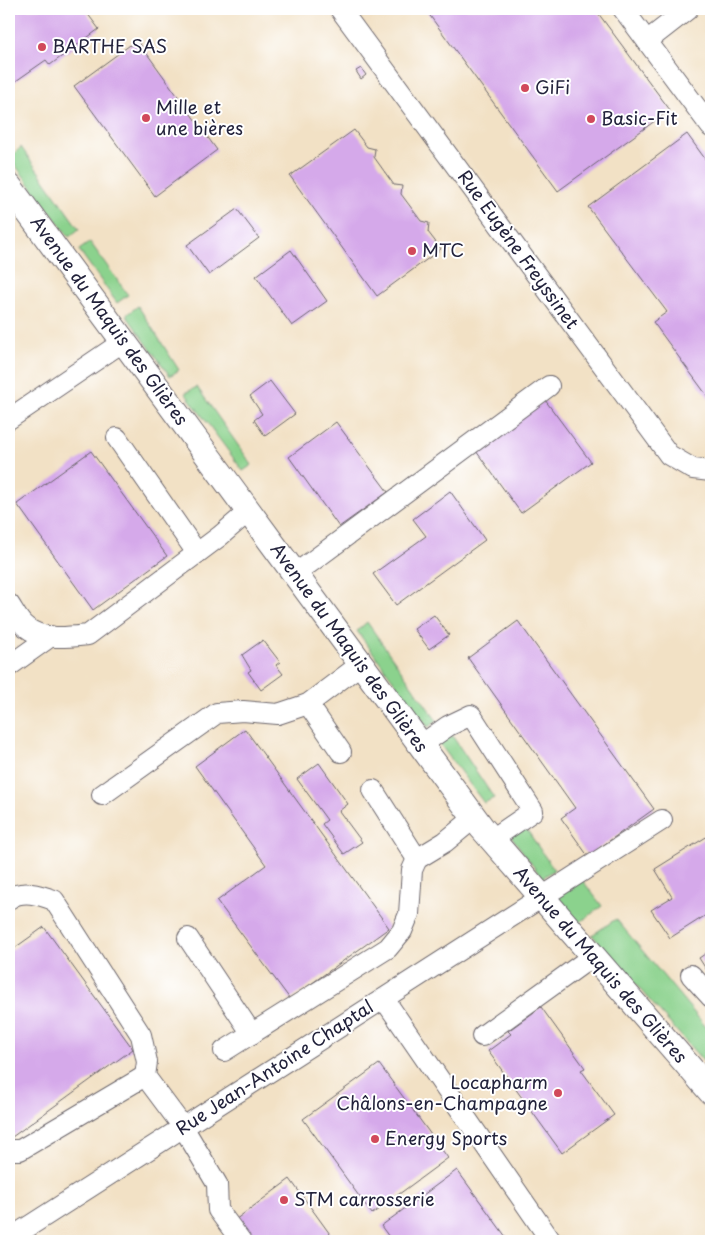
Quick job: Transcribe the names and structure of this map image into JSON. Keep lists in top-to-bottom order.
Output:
{
  "streets": {
    "main road": ["Avenue du Maquis des Glières"],
    "street": ["Rue Eugène Freyssinet", "Rue Jean-Antoine Chaptal"]
  },
  "crossings": [
    ["Avenue du Maquis des Glières", "Rue Jean-Antoine Chaptal"]
  ],
  "places": [
    "BARTHE SAS",
    "GiFi",
    "Mille et une bières",
    "Basic-Fit",
    "MTC",
    "Locapharm Châlons-en-Champagne",
    "Energy Sports",
    "STM carrosserie"
  ]
}
